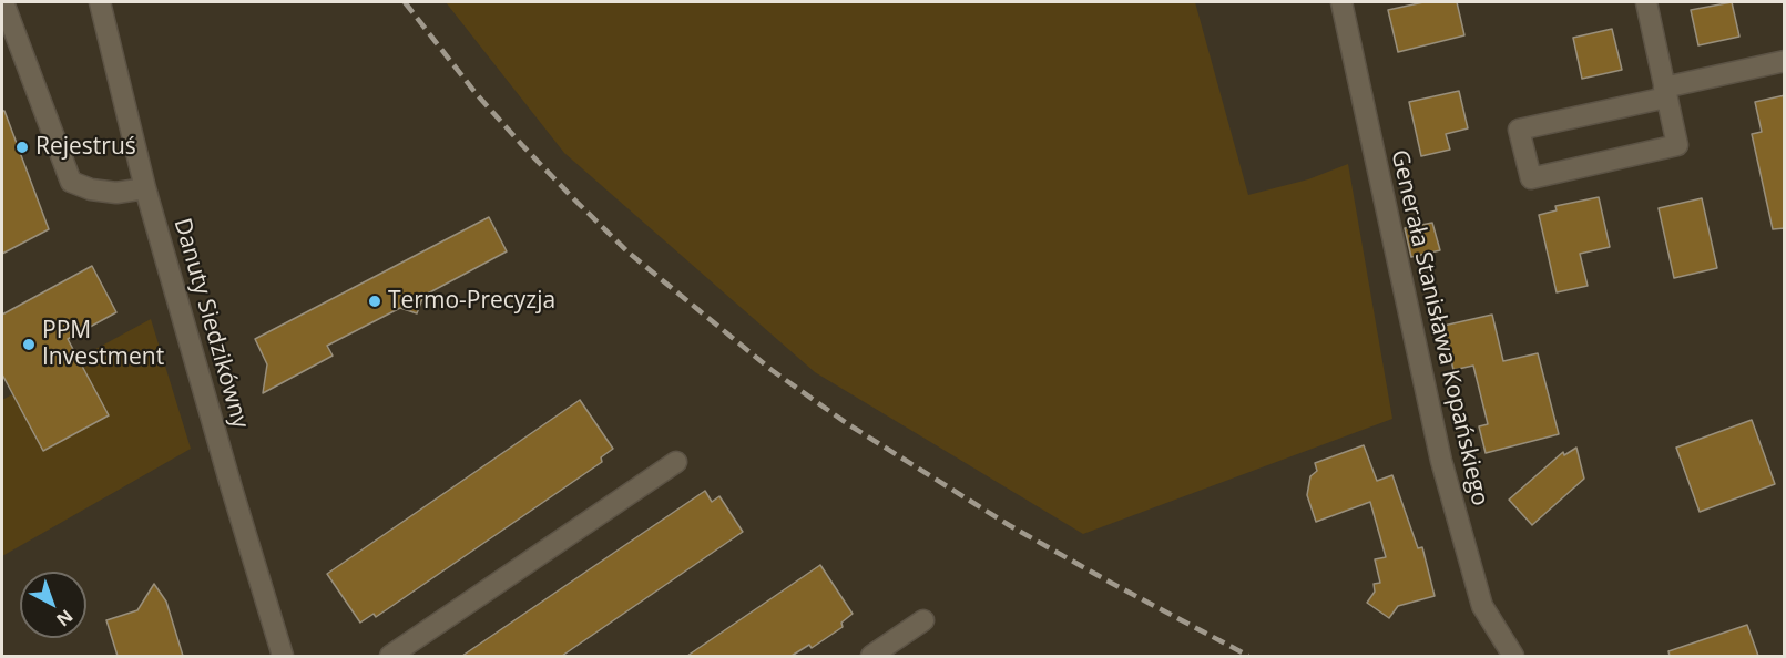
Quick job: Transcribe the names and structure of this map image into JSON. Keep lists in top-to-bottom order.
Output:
{
  "streets": {
    "street": ["Danuty Siedzikówny", "Generała Stanisława Kopańskiego"]
  },
  "places": ["Rejestruś", "Termo-Precyzja", "PPM Investment"],
  "north": "bottom right"
}
